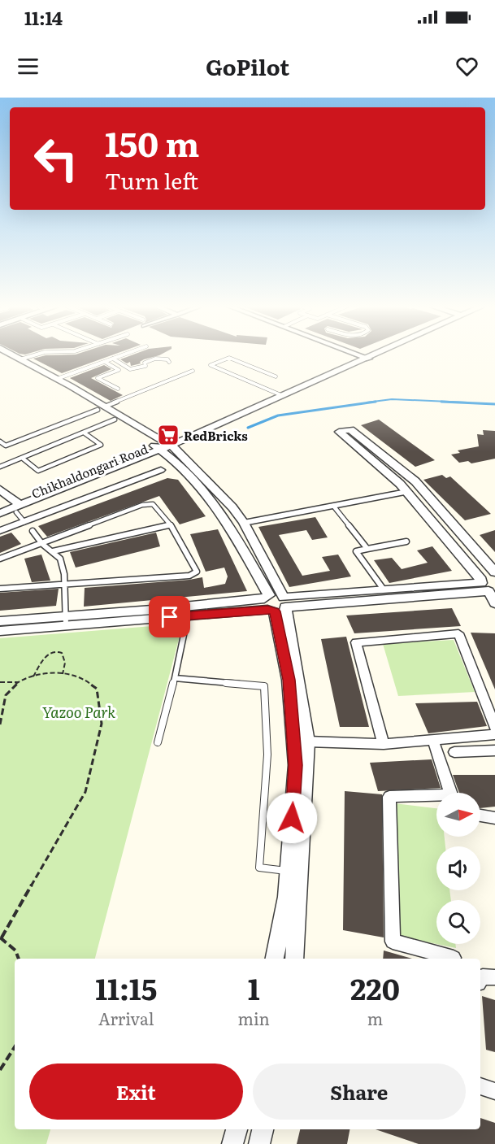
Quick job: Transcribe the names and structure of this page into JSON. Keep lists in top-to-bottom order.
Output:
{
  "streets": {
    "street": ["Chikhaldongari Road"]
  },
  "parks": ["Yazoo Park"],
  "places": {
    "supermarket": ["RedBricks"]
  },
  "north": "right",
  "page": {
    "status": "11:14",
    "header": "GoPilot",
    "turn": ["150 m", "Turn left"],
    "eta": [
      "11:15",
      "Arrival",
      "1",
      "min",
      "220",
      "m"
    ],
    "buttons": ["Exit", "Share"]
  }
}
